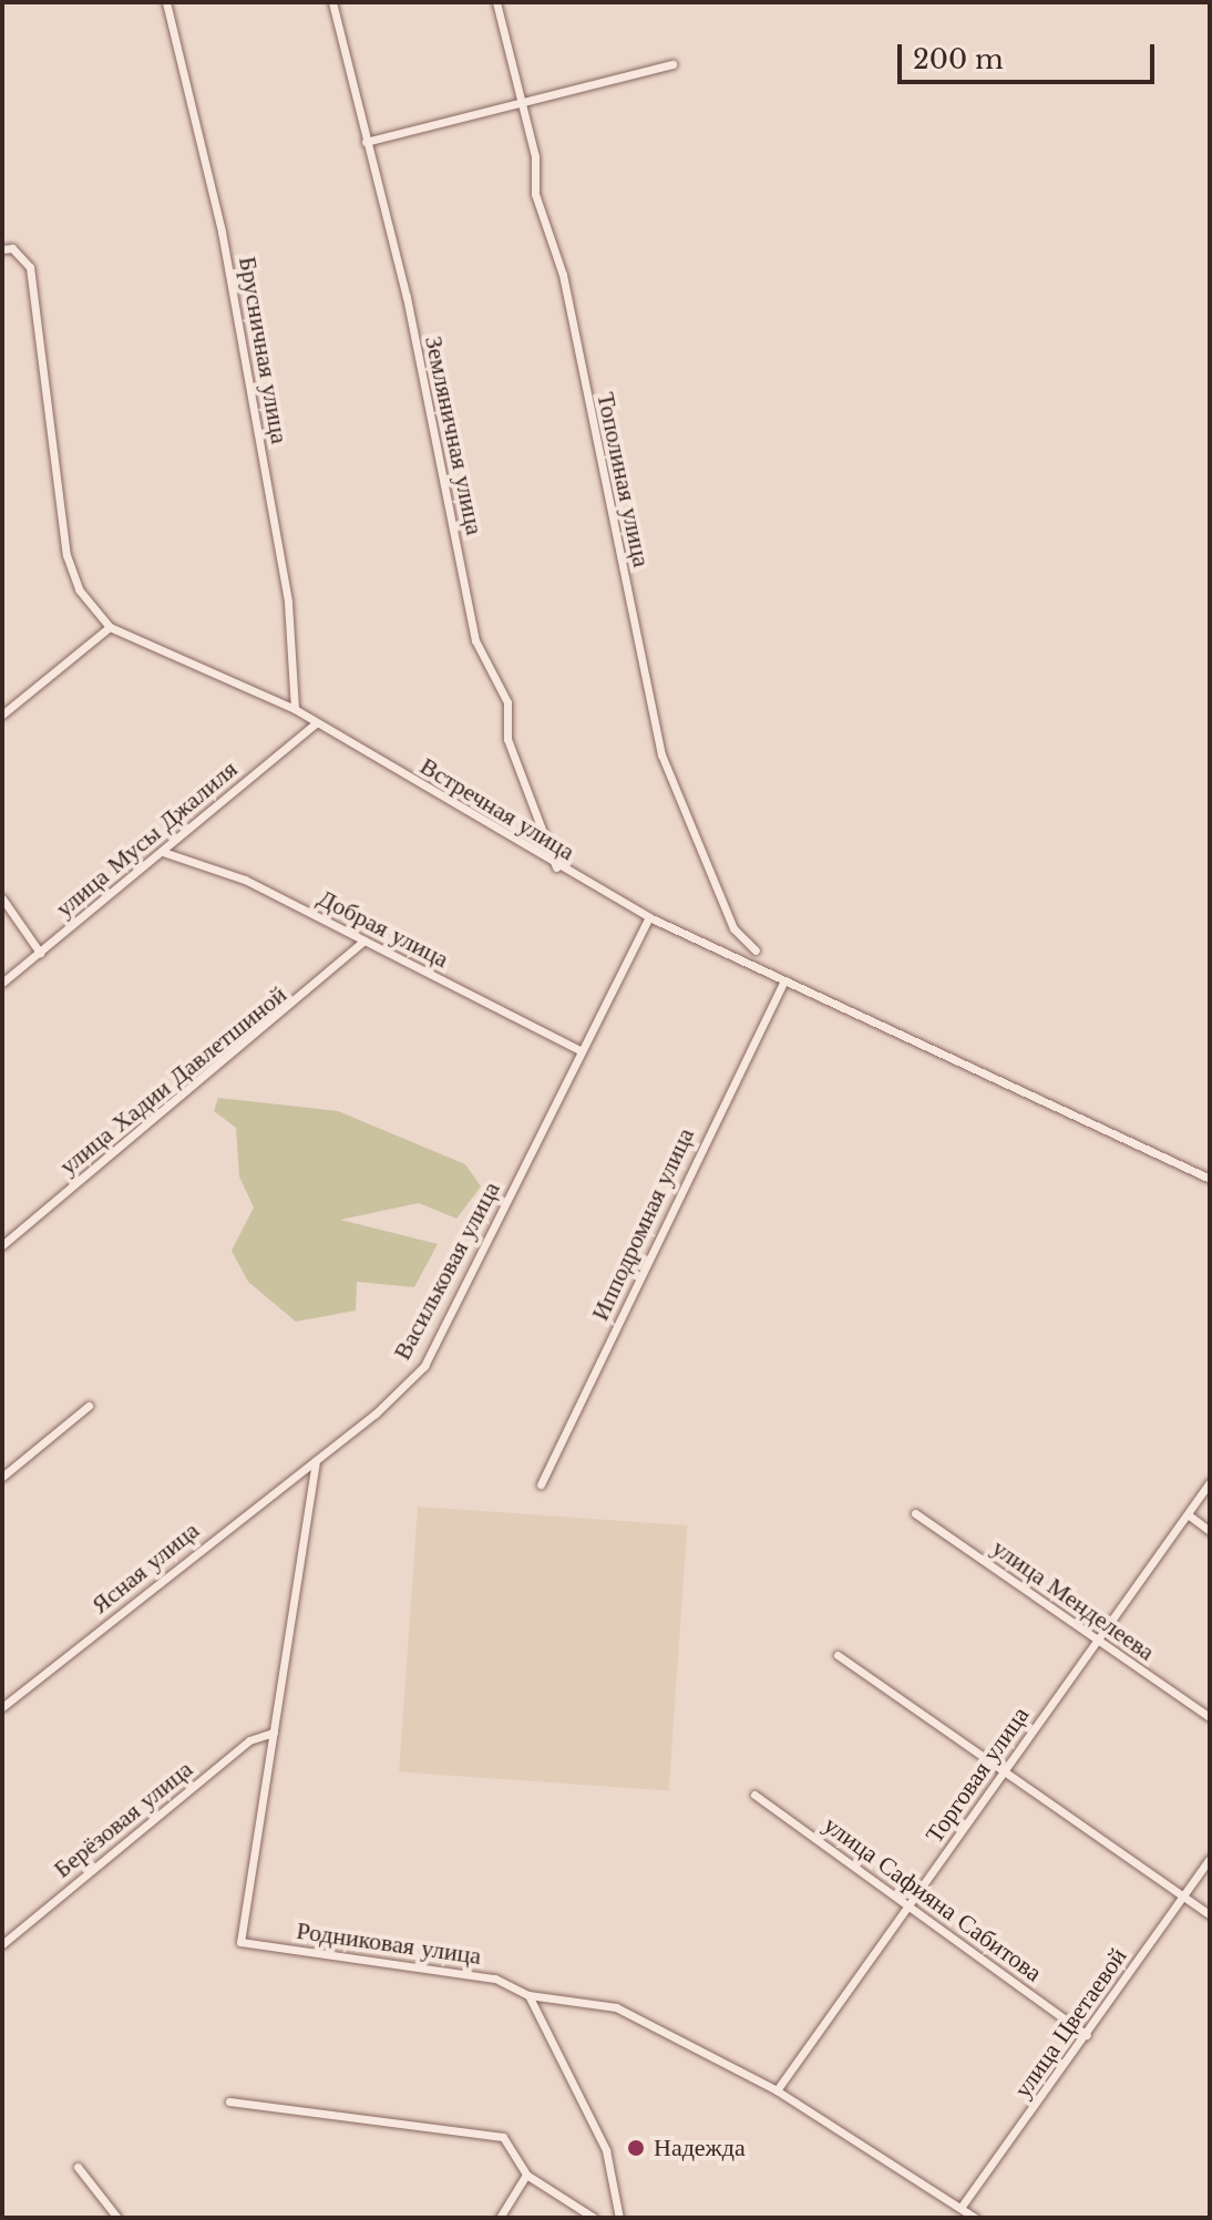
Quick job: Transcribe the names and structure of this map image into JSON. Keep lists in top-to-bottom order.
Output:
{
  "streets": {
    "street": [
      "Брусничная улица",
      "Земляничная улица",
      "Тополиная улица",
      "Встречная улица",
      "улица Мусы Джалиля",
      "Добрая улица",
      "улица Хадии Давлетшиной",
      "Ипподромная улица",
      "Васильковая улица",
      "Ясная улица",
      "улица Менделеева",
      "Торговая улица",
      "Берёзовая улица",
      "улица Сафияна Сабитова",
      "Родниковая улица",
      "улица Цветаевой"
    ]
  },
  "crossings": [
    ["Брусничная улица", "Встречная улица"],
    ["Земляничная улица", "Встречная улица"],
    ["Встречная улица", "улица Мусы Джалиля"],
    ["Встречная улица", "Ипподромная улица"],
    ["Встречная улица", "Васильковая улица"],
    ["улица Мусы Джалиля", "Добрая улица"],
    ["Добрая улица", "улица Хадии Давлетшиной"],
    ["Добрая улица", "Васильковая улица"],
    ["Васильковая улица", "Ясная улица"],
    ["улица Менделеева", "Торговая улица"],
    ["Торговая улица", "улица Сафияна Сабитова"],
    ["Торговая улица", "Родниковая улица"],
    ["Берёзовая улица", "Родниковая улица"],
    ["улица Сафияна Сабитова", "улица Цветаевой"],
    ["Родниковая улица", "улица Цветаевой"]
  ],
  "places": ["Надежда"],
  "scale_bar": "200 m"
}
